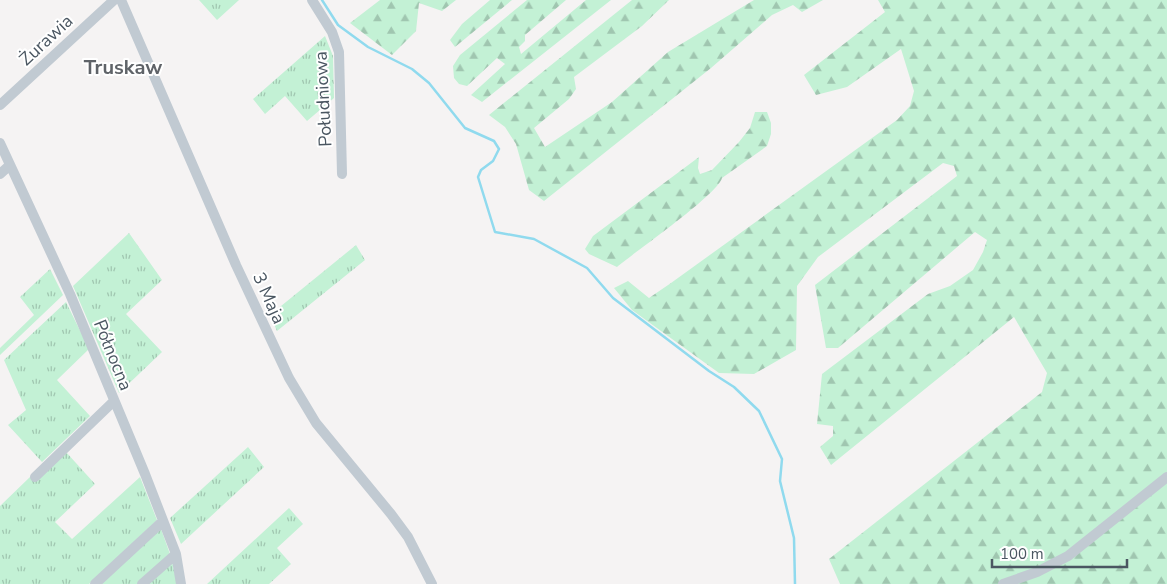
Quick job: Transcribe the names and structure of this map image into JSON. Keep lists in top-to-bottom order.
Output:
{
  "streets": {
    "street": [
      "Żurawia",
      "Południowa",
      "3 Maja",
      "Północna"
    ]
  },
  "districts": ["Truskaw"],
  "scale_bar": "100 m"
}
